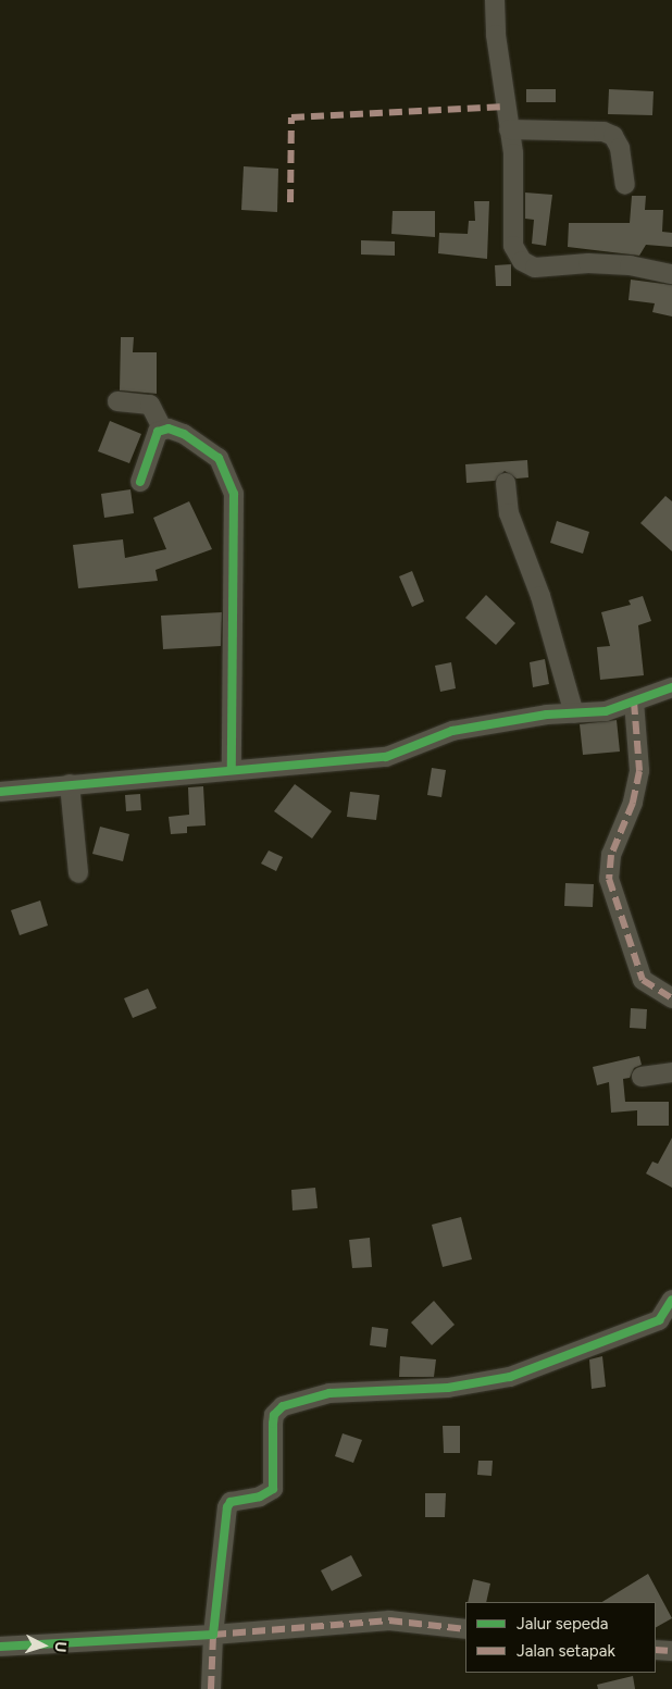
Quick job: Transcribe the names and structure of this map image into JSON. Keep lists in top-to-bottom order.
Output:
{
  "legend": ["Jalur sepeda", "Jalan setapak"],
  "north": "right"
}
